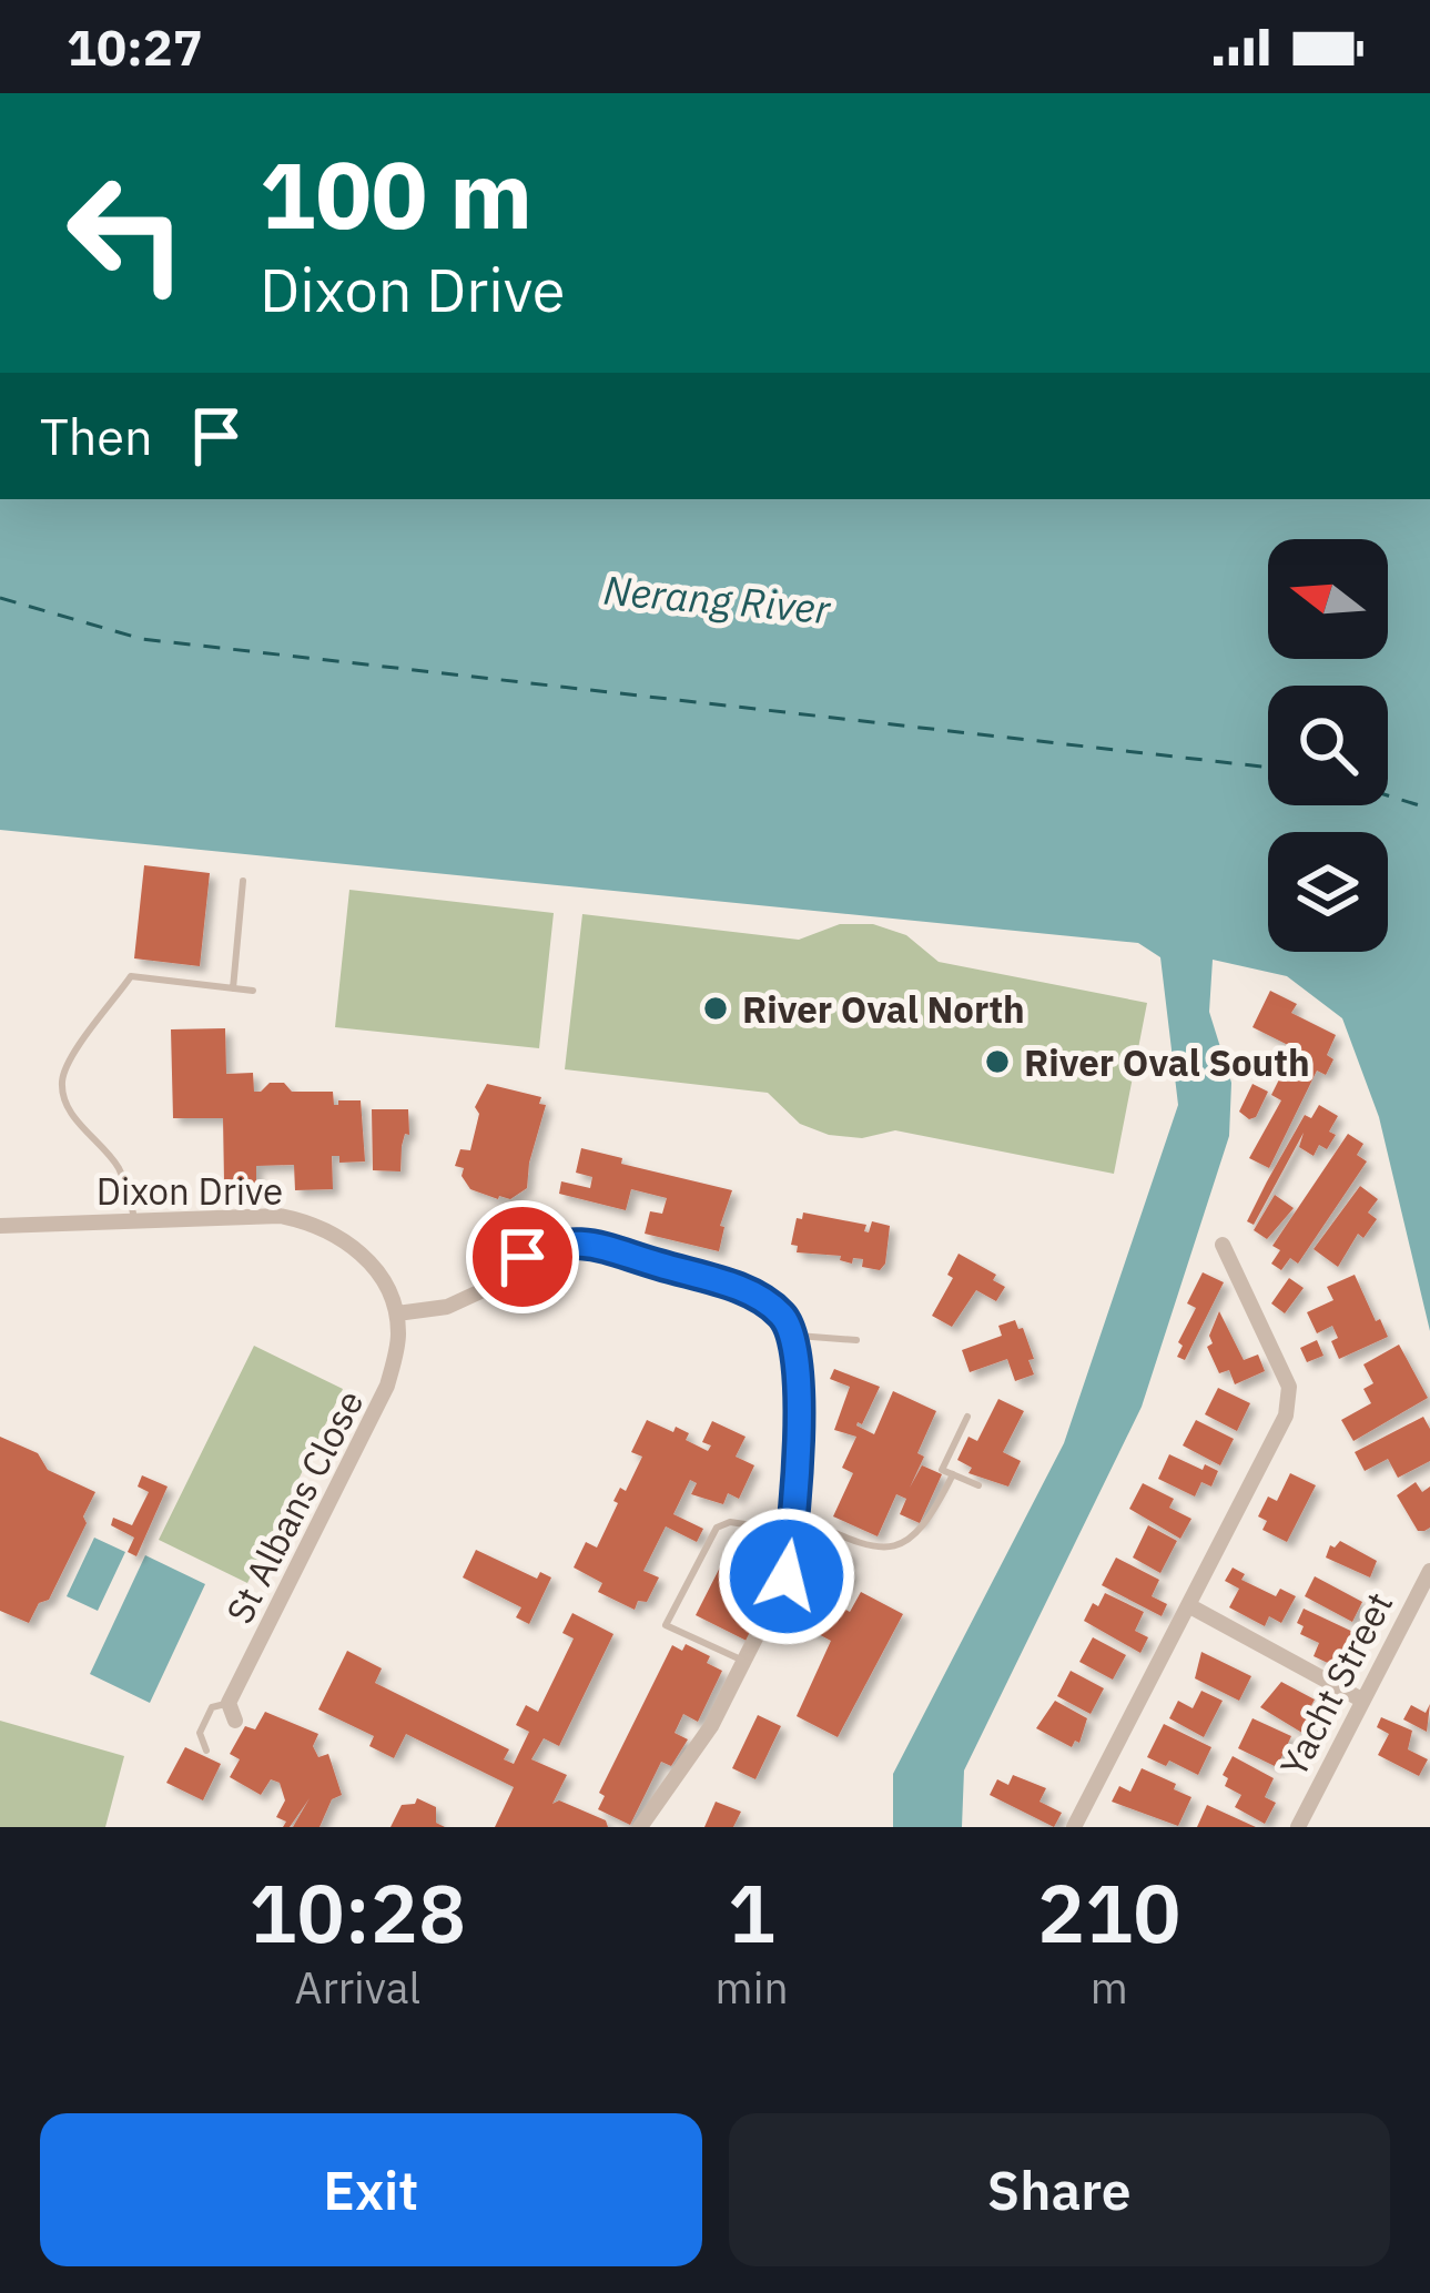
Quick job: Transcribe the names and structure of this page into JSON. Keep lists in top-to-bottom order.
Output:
{
  "streets": {
    "street": ["Dixon Drive", "St Albans Close", "Yacht Street"]
  },
  "crossings": [
    ["Dixon Drive", "St Albans Close"]
  ],
  "water": ["Nerang River"],
  "places": ["River Oval North", "River Oval South"],
  "north": "left",
  "page": {
    "status": "10:27",
    "turn": ["100 m", "Dixon Drive"],
    "then": "Then",
    "eta": [
      "10:28",
      "Arrival",
      "1",
      "min",
      "210",
      "m"
    ],
    "buttons": ["Exit", "Share"]
  }
}
